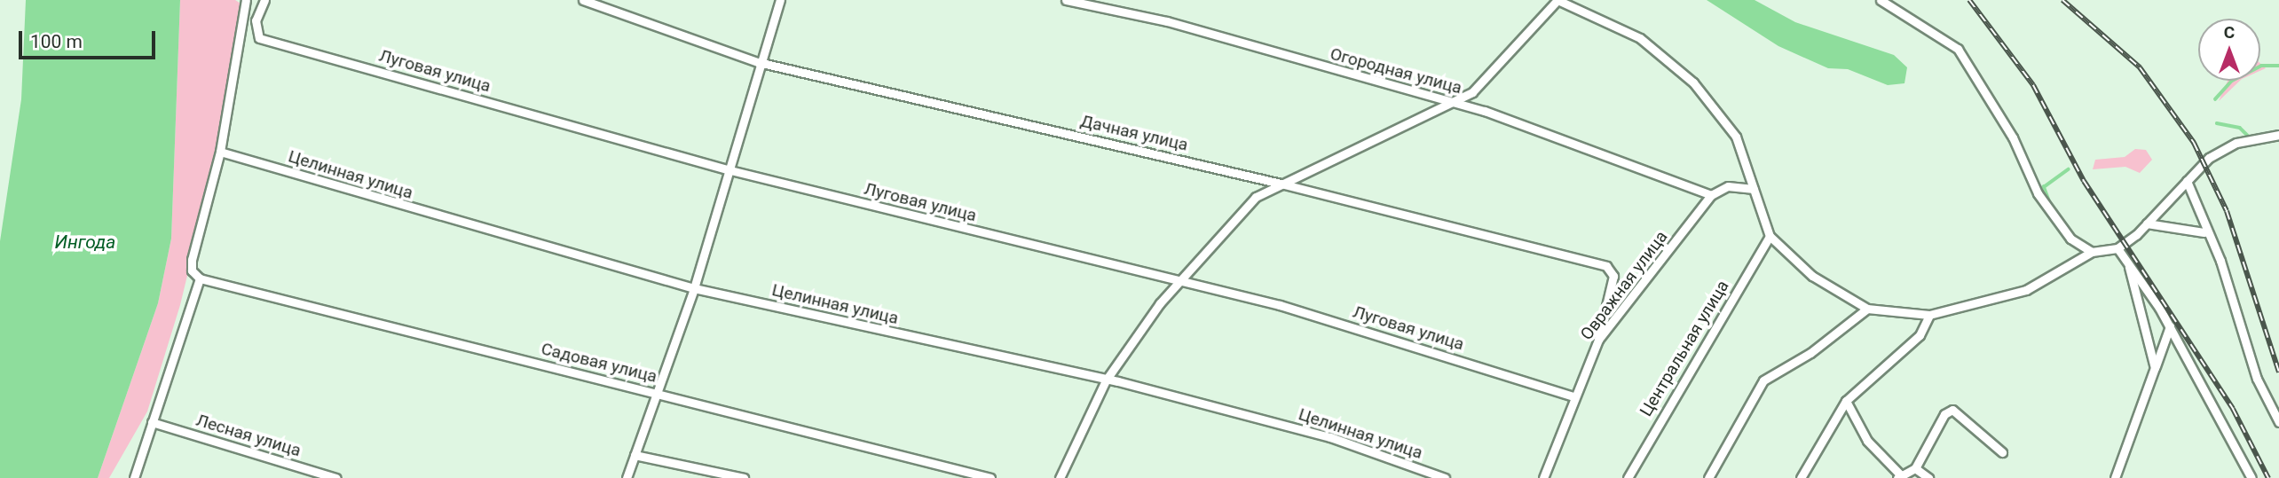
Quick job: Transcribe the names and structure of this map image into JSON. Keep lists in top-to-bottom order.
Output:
{
  "streets": {
    "street": [
      "Луговая улица",
      "Огородная улица",
      "Дачная улица",
      "Целинная улица",
      "Овражная улица",
      "Центральная улица",
      "Садовая улица",
      "Лесная улица"
    ]
  },
  "crossings": [
    ["Луговая улица", "Овражная улица"],
    ["Огородная улица", "Овражная улица"],
    ["Дачная улица", "Овражная улица"]
  ],
  "water": ["Ингода"],
  "scale_bar": "100 m",
  "north": "top"
}
